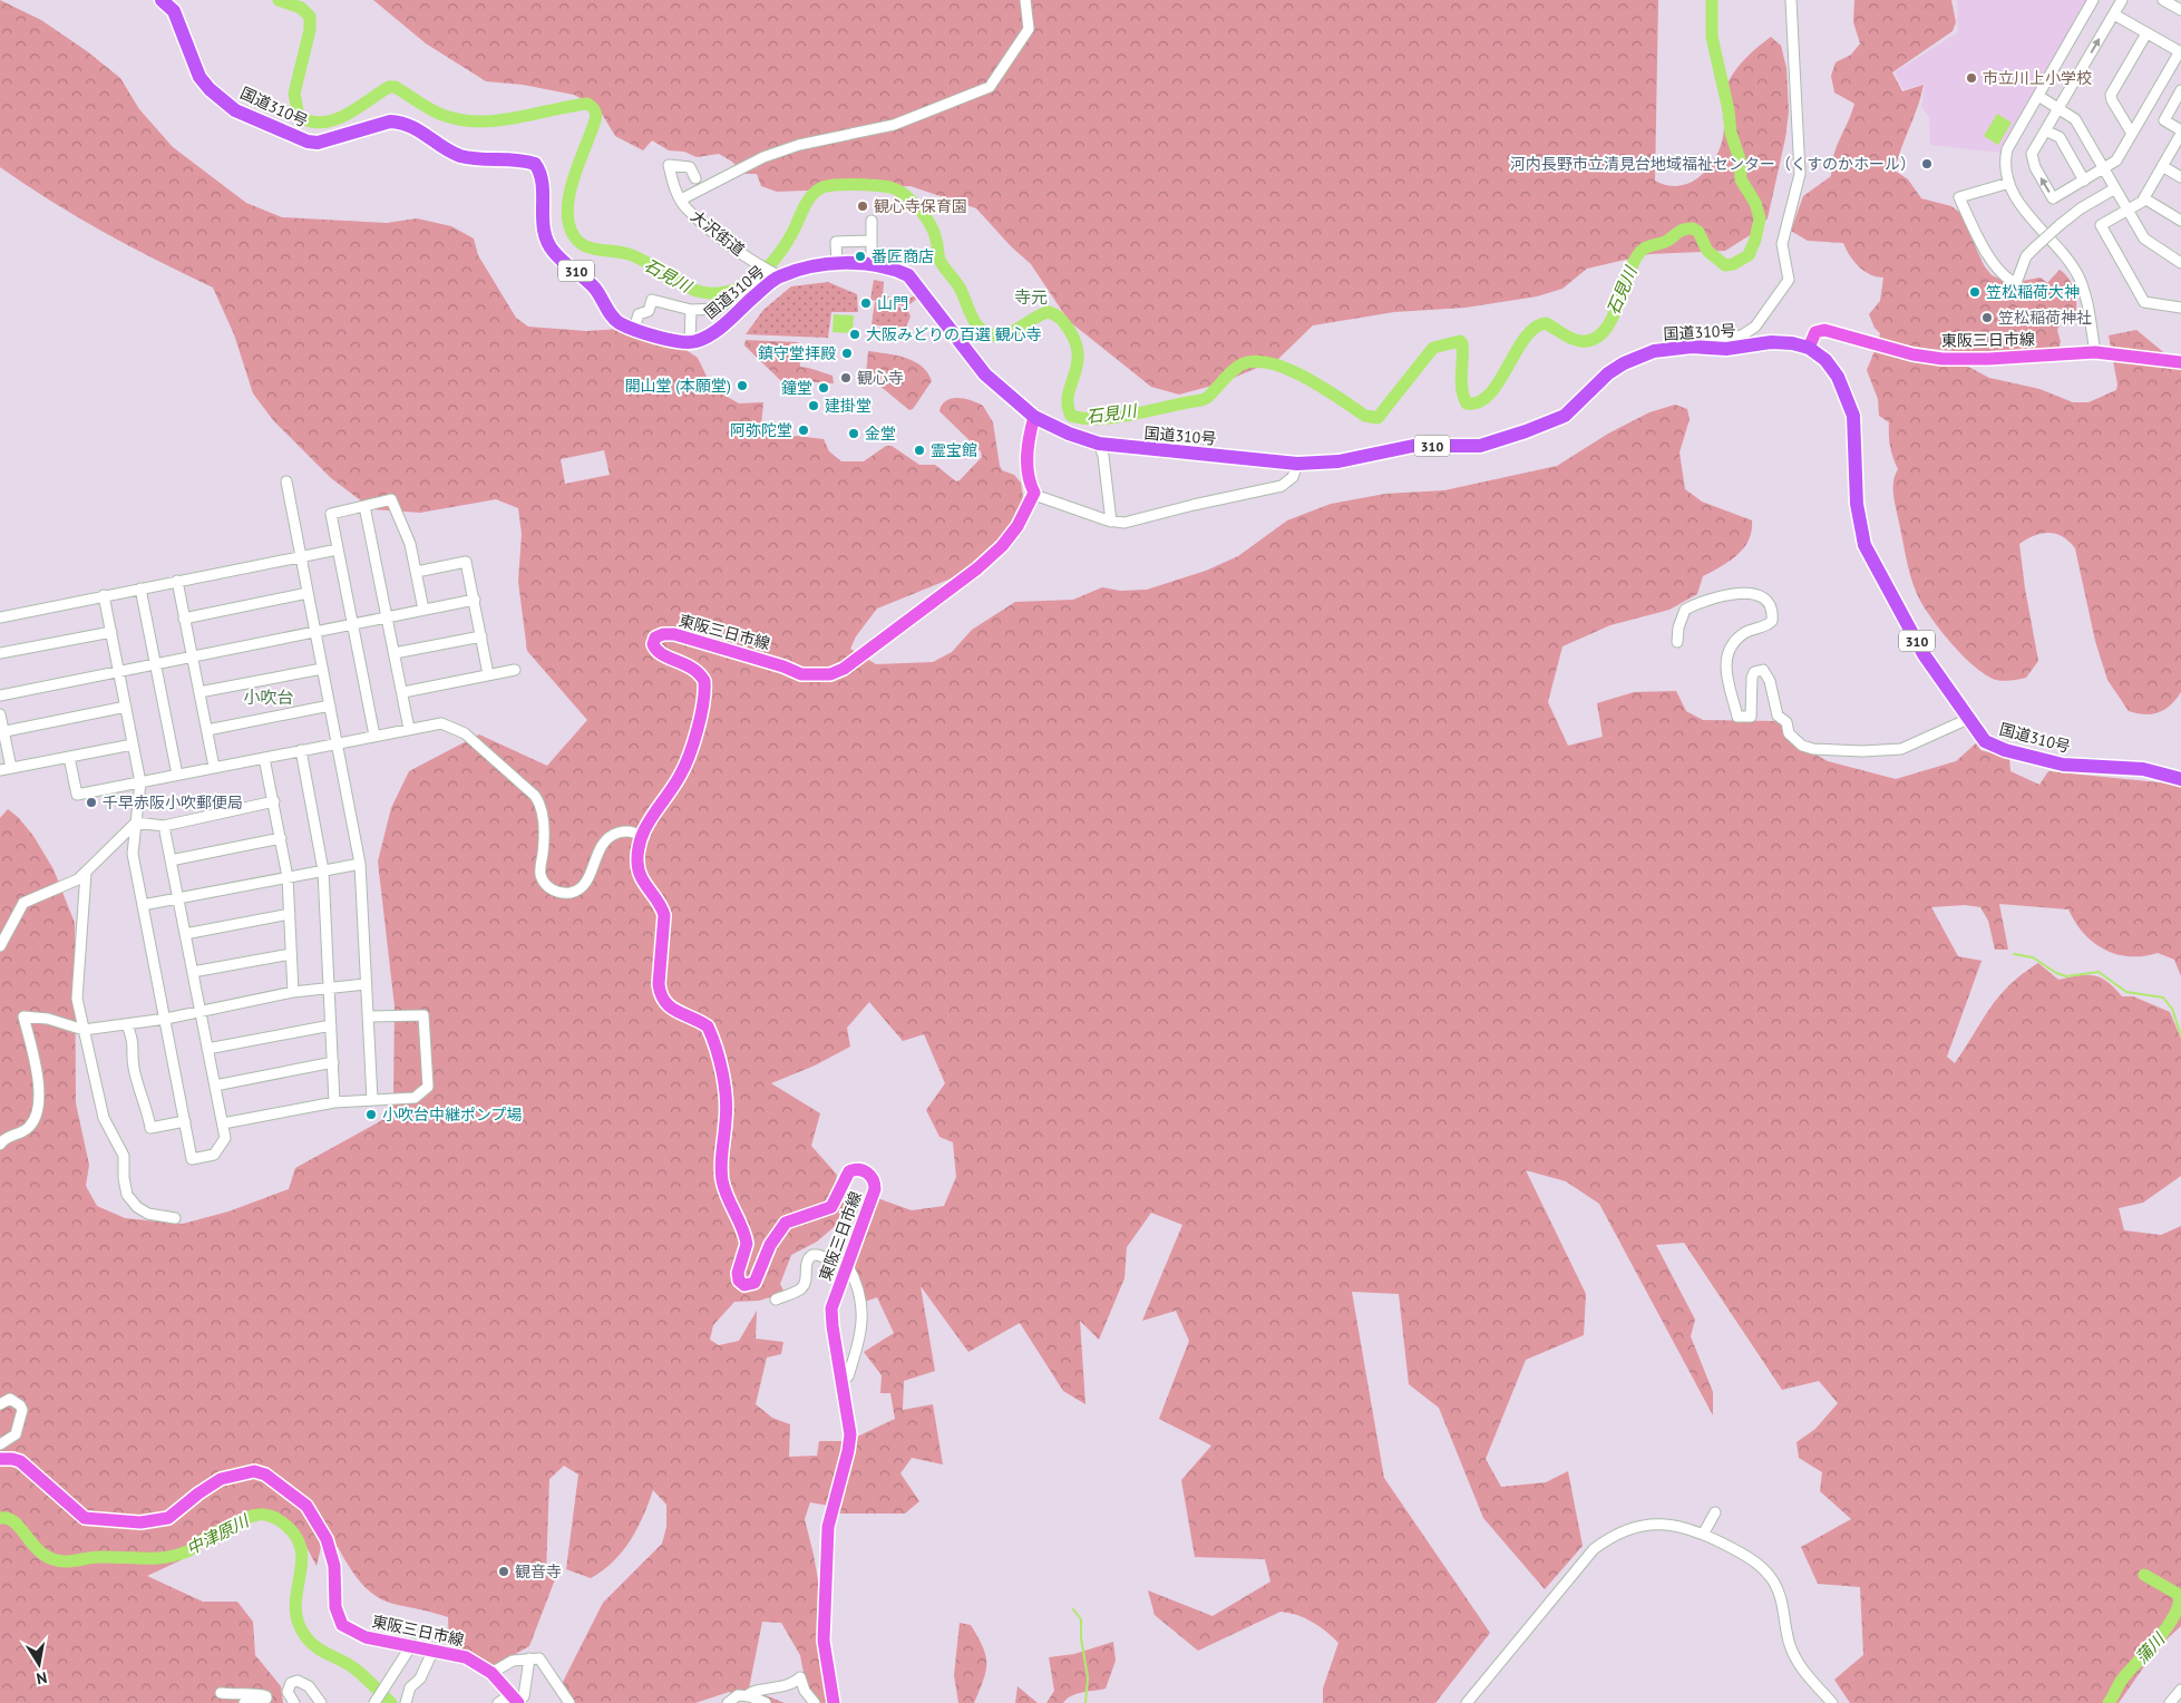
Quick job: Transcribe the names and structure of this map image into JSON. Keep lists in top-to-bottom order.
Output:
{
  "streets": {
    "highway": ["国道310号", "310"],
    "main road": ["東阪三日市線"],
    "street": ["大沢街道"]
  },
  "crossings": [
    ["国道310号", "大沢街道"],
    ["国道310号", "東阪三日市線"]
  ],
  "districts": ["寺元", "小吹台"],
  "water": ["石見川", "中津原川", "蒲川"],
  "places": [
    "市立川上小学校",
    "河内長野市立清見台地域福祉センター（くすのかホール）",
    "観心寺保育園",
    "番匠商店",
    "笠松稲荷大神",
    "山門",
    "笠松稲荷神社",
    "大阪みどりの百選 観心寺",
    "鎮守堂拝殿",
    "観心寺",
    "開山堂 (本願堂)",
    "鐘堂",
    "建掛堂",
    "阿弥陀堂",
    "金堂",
    "霊宝館",
    "千早赤阪小吹郵便局",
    "小吹台中継ポンプ場",
    "観音寺"
  ],
  "north": "bottom"
}
